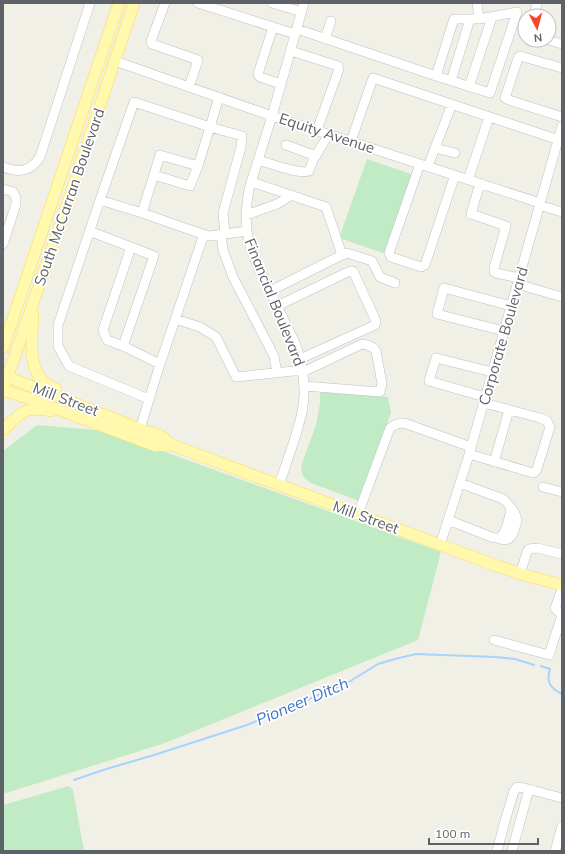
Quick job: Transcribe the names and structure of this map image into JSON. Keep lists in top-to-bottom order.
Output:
{
  "streets": {
    "main road": ["South McCarran Boulevard", "Mill Street"],
    "street": ["Equity Avenue", "Financial Boulevard", "Corporate Boulevard"]
  },
  "crossings": [
    ["Equity Avenue", "South McCarran Boulevard"],
    ["Equity Avenue", "Financial Boulevard"],
    ["Equity Avenue", "Corporate Boulevard"],
    ["South McCarran Boulevard", "Mill Street"],
    ["Financial Boulevard", "Mill Street"],
    ["Corporate Boulevard", "Mill Street"]
  ],
  "water": ["Pioneer Ditch"],
  "scale_bar": "100 m",
  "north": "bottom"
}
